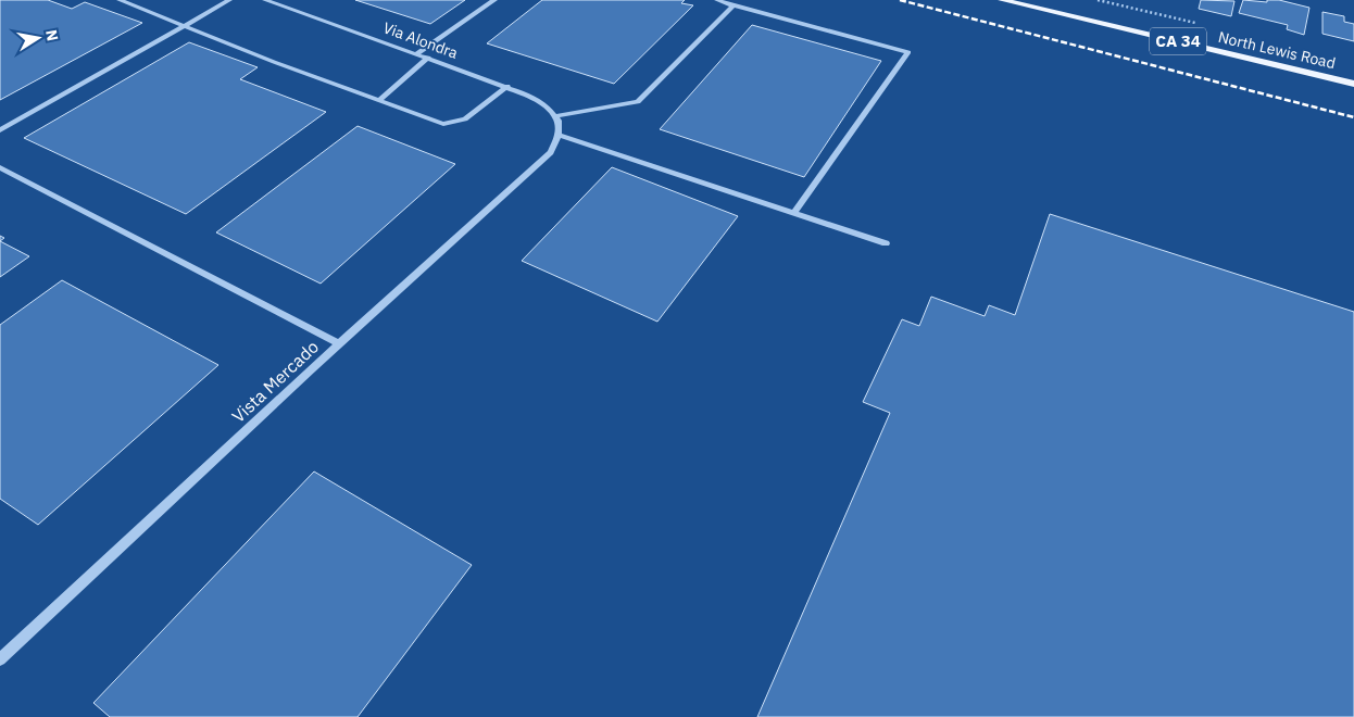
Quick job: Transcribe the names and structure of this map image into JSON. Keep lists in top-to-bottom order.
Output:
{
  "streets": {
    "main road": ["CA 34", "North Lewis Road"],
    "street": ["Via Alondra", "Vista Mercado"]
  },
  "crossings": [
    ["Via Alondra", "Vista Mercado"]
  ],
  "north": "right"
}
